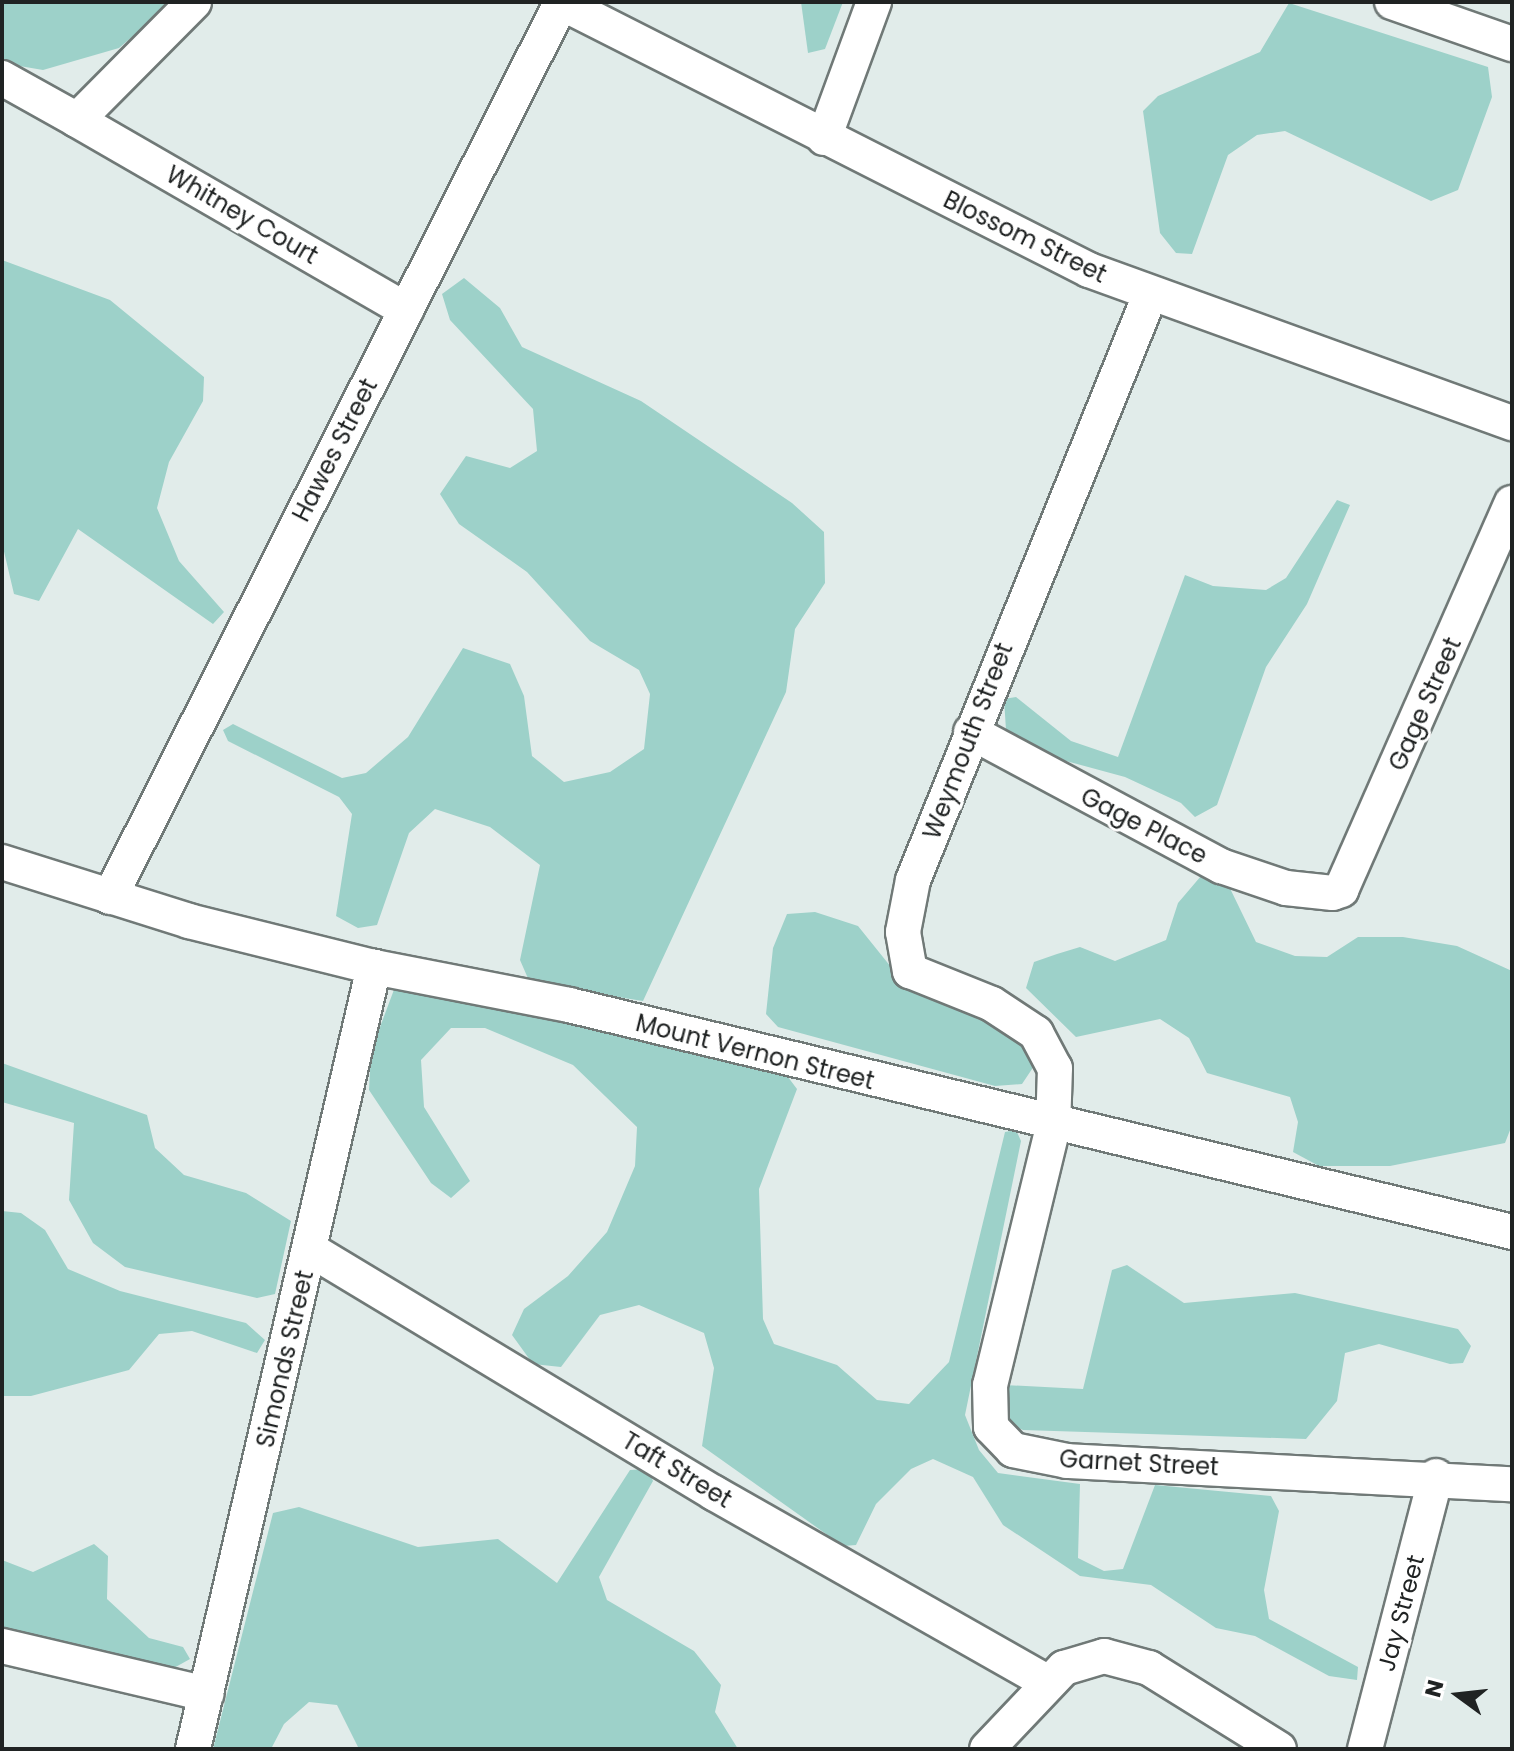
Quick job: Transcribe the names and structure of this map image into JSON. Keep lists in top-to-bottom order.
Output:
{
  "streets": {
    "street": [
      "Whitney Court",
      "Blossom Street",
      "Hawes Street",
      "Gage Street",
      "Weymouth Street",
      "Gage Place",
      "Mount Vernon Street",
      "Simonds Street",
      "Garnet Street",
      "Taft Street",
      "Jay Street"
    ]
  },
  "crossings": [
    ["Whitney Court", "Hawes Street"],
    ["Blossom Street", "Hawes Street"],
    ["Blossom Street", "Weymouth Street"],
    ["Hawes Street", "Mount Vernon Street"],
    ["Gage Street", "Gage Place"],
    ["Weymouth Street", "Gage Place"],
    ["Weymouth Street", "Mount Vernon Street"],
    ["Weymouth Street", "Garnet Street"],
    ["Mount Vernon Street", "Simonds Street"],
    ["Mount Vernon Street", "Garnet Street"],
    ["Simonds Street", "Taft Street"],
    ["Garnet Street", "Jay Street"]
  ],
  "north": "left"
}
